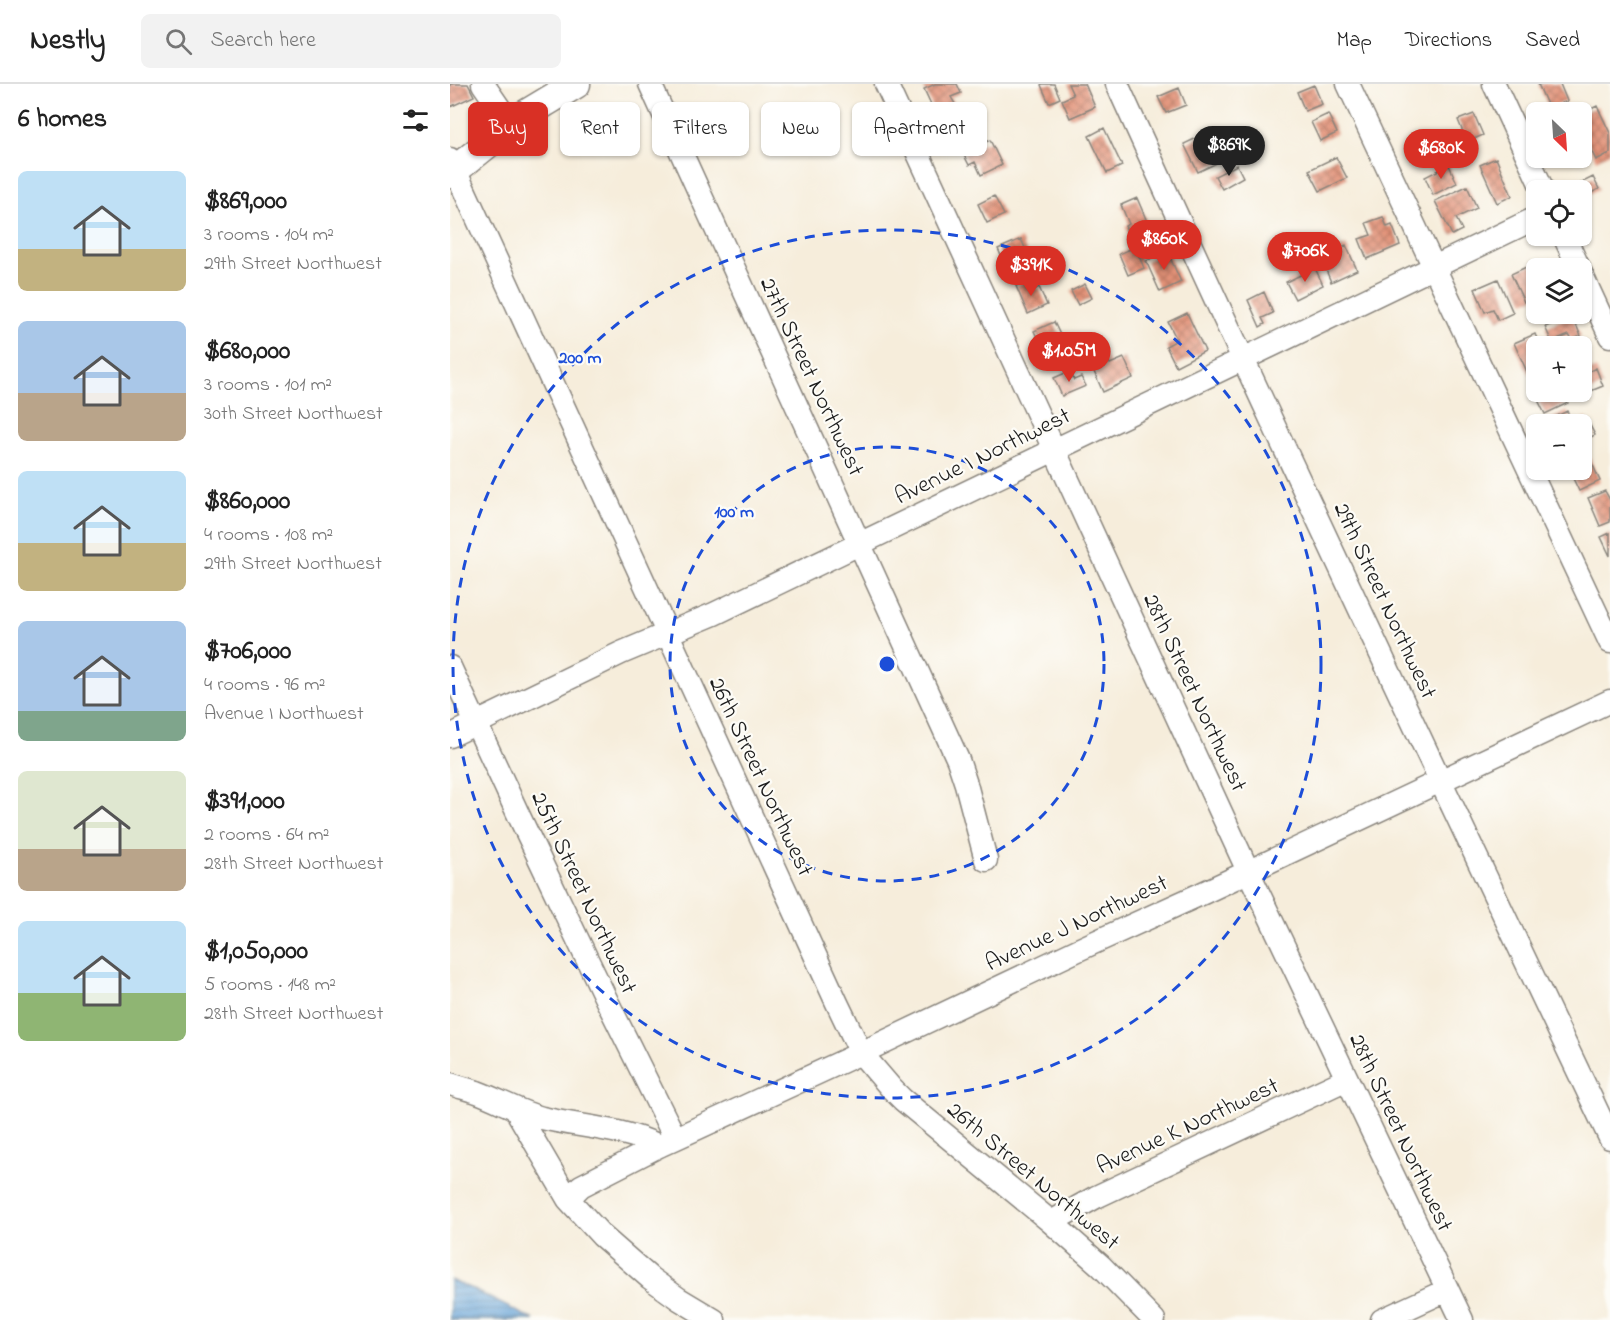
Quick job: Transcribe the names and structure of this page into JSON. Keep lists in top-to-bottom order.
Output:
{
  "streets": {
    "street": [
      "27th Street Northwest",
      "Avenue I Northwest",
      "29th Street Northwest",
      "28th Street Northwest",
      "26th Street Northwest",
      "25th Street Northwest",
      "Avenue J Northwest",
      "Avenue K Northwest"
    ]
  },
  "crossings": [
    ["27th Street Northwest", "Avenue I Northwest"],
    ["Avenue I Northwest", "29th Street Northwest"],
    ["Avenue I Northwest", "28th Street Northwest"],
    ["Avenue I Northwest", "26th Street Northwest"],
    ["Avenue I Northwest", "25th Street Northwest"],
    ["29th Street Northwest", "Avenue J Northwest"],
    ["28th Street Northwest", "Avenue J Northwest"],
    ["28th Street Northwest", "Avenue K Northwest"],
    ["26th Street Northwest", "Avenue J Northwest"],
    ["26th Street Northwest", "Avenue K Northwest"],
    ["25th Street Northwest", "Avenue J Northwest"]
  ],
  "north": "bottom right",
  "page": {
    "header": "Nestly",
    "search": "Search here",
    "nav": ["Map", "Directions", "Saved"],
    "heading": "6 homes",
    "map_buttons": ["+", "−"],
    "chip": [
      "Buy",
      "Rent",
      "Filters",
      "New",
      "Apartment"
    ],
    "price": [
      "$869K",
      "$680K",
      "$860K",
      "$706K",
      "$391K",
      "$1.05M"
    ],
    "list": [
      {
        "name": "$869,000",
        "note": "3 rooms · 104 m² · 29th Street Northwest"
      },
      {
        "name": "$680,000",
        "note": "3 rooms · 101 m² · 30th Street Northwest"
      },
      {
        "name": "$860,000",
        "note": "4 rooms · 108 m² · 29th Street Northwest"
      },
      {
        "name": "$706,000",
        "note": "4 rooms · 96 m² · Avenue I Northwest"
      },
      {
        "name": "$391,000",
        "note": "2 rooms · 64 m² · 28th Street Northwest"
      },
      {
        "name": "$1,050,000",
        "note": "5 rooms · 148 m² · 28th Street Northwest"
      }
    ]
  },
  "rings": ["200 m", "100 m"]
}
